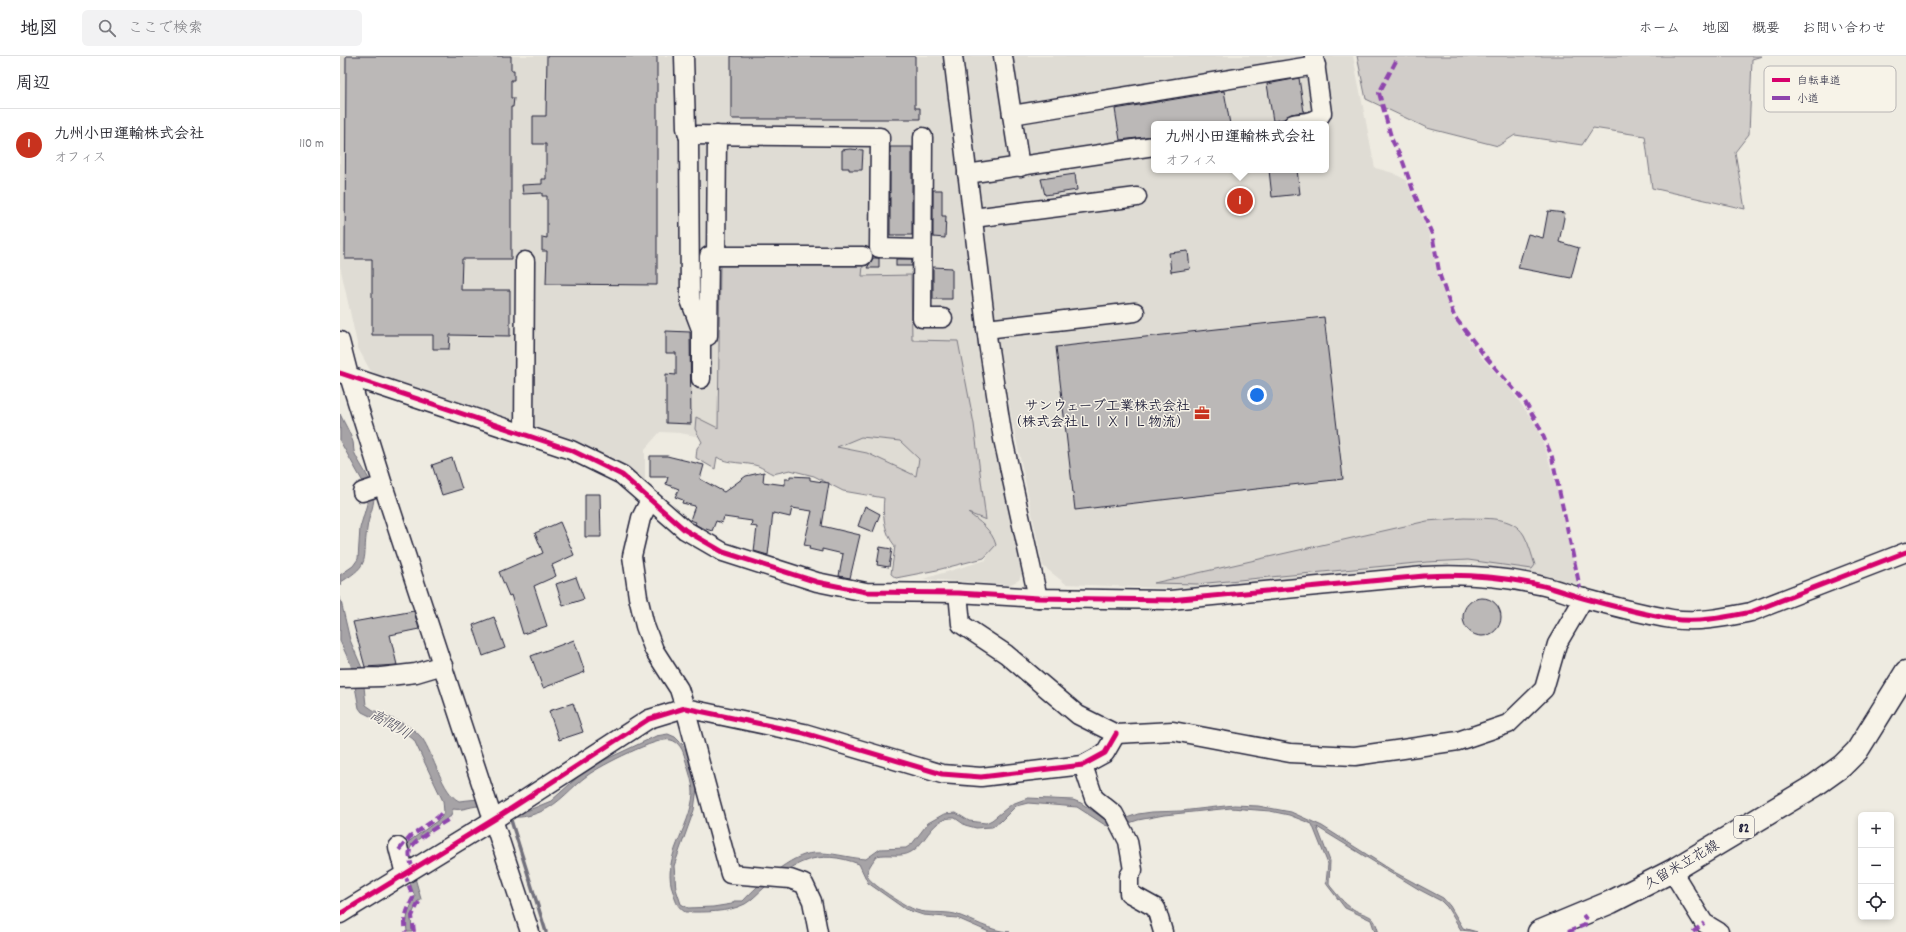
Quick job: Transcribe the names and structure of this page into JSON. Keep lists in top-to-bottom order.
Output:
{
  "streets": {
    "main road": ["82", "久留米立花線"]
  },
  "water": ["高間川"],
  "places": {
    "office": ["サンウェーブ工業株式会社 （株式会社ＬＩＸＩＬ物流）"]
  },
  "legend": ["自転車道", "小道"],
  "page": {
    "header": "地図",
    "search": "ここで検索",
    "nav": [
      "ホーム",
      "地図",
      "概要",
      "お問い合わせ"
    ],
    "heading": "周辺",
    "list": [
      {
        "mark": "1",
        "name": "九州小田運輸株式会社",
        "note": "オフィス",
        "value": "110 m"
      }
    ],
    "popup": ["九州小田運輸株式会社", "オフィス"],
    "pins": "1",
    "map_buttons": ["+", "−"]
  }
}
